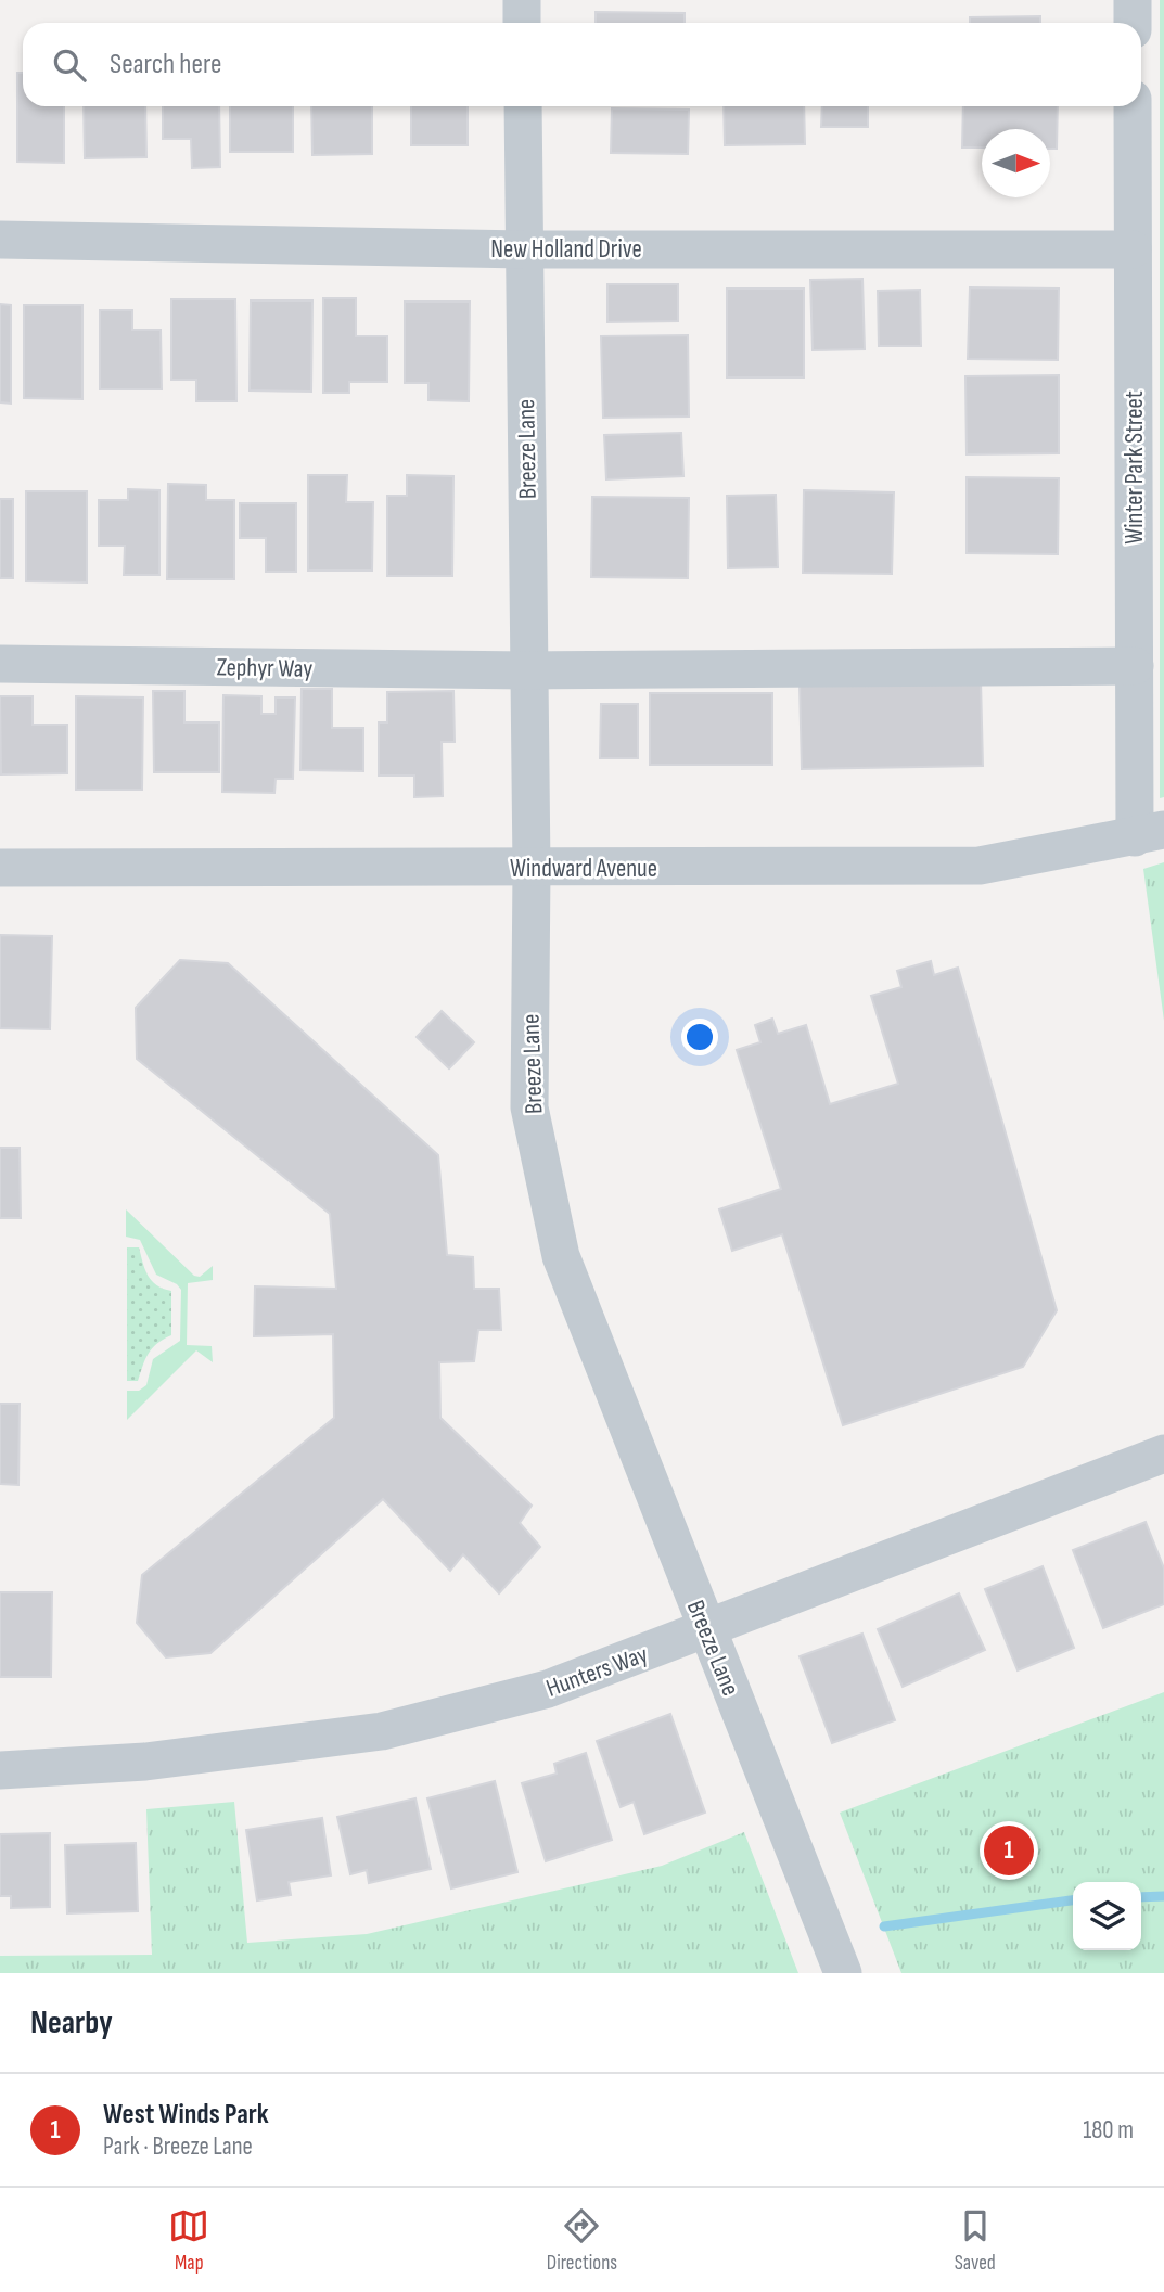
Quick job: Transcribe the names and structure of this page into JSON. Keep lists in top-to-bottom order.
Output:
{
  "streets": {
    "street": [
      "New Holland Drive",
      "Breeze Lane",
      "Winter Park Street",
      "Zephyr Way",
      "Windward Avenue",
      "Hunters Way"
    ]
  },
  "crossings": [
    ["New Holland Drive", "Breeze Lane"],
    ["New Holland Drive", "Winter Park Street"],
    ["Breeze Lane", "Zephyr Way"],
    ["Breeze Lane", "Windward Avenue"],
    ["Breeze Lane", "Hunters Way"],
    ["Winter Park Street", "Zephyr Way"],
    ["Winter Park Street", "Windward Avenue"]
  ],
  "north": "right",
  "page": {
    "search": "Search here",
    "pins": "1",
    "heading": "Nearby",
    "list": [
      {
        "mark": "1",
        "name": "West Winds Park",
        "note": "Park · Breeze Lane",
        "value": "180 m"
      }
    ],
    "nav": ["Map", "Directions", "Saved"]
  }
}
